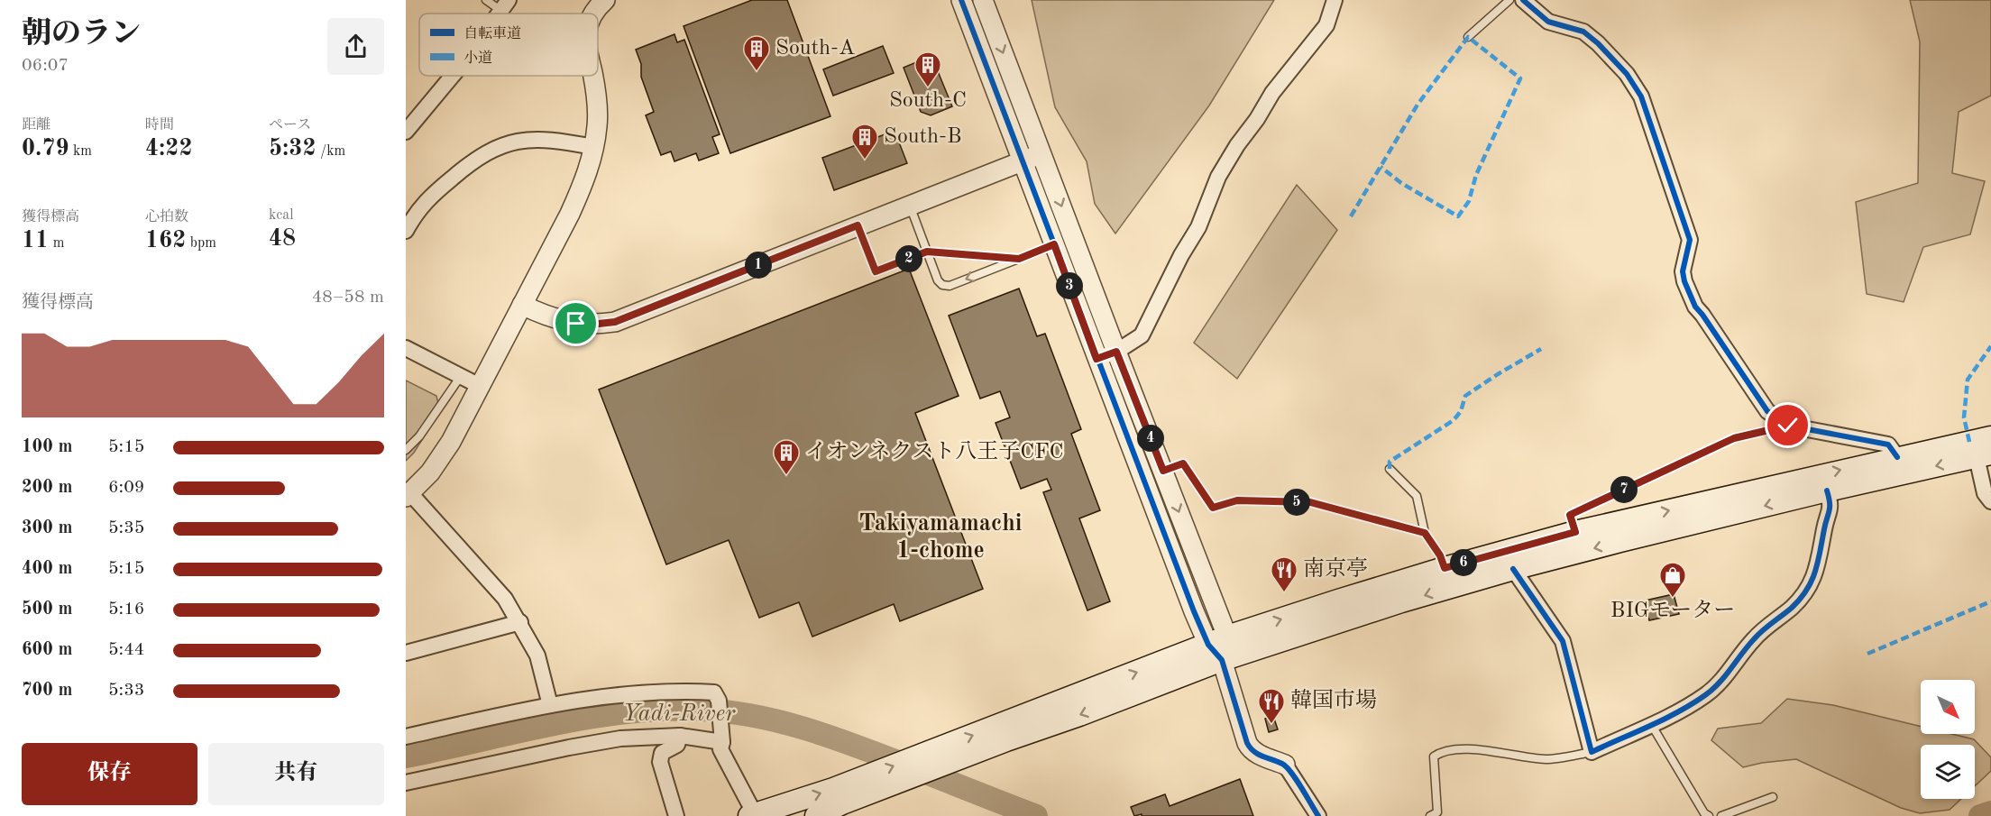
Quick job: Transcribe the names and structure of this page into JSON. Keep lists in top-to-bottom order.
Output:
{
  "districts": ["Takiyamamachi 1-chome"],
  "water": ["Yadi-River"],
  "places": {
    "building": [
      "South-A",
      "South-C",
      "South-B",
      "イオンネクスト八王子CFC"
    ],
    "restaurant": ["南京亭", "韓国市場"],
    "shop": ["BIGモーター"]
  },
  "legend": ["自転車道", "小道"],
  "north": "bottom right",
  "page": {
    "heading": ["朝のラン", "06:07"],
    "stats": [
      ["距離", "0.79 km"],
      ["時間", "4:22"],
      ["ペース", "5:32 /km"],
      ["獲得標高", "11 m"],
      ["心拍数", "162 bpm"],
      ["kcal", "48"]
    ],
    "pins": [
      "2",
      "1",
      "3",
      "4",
      "7",
      "5",
      "6"
    ],
    "chart": ["獲得標高", "48–58 m"],
    "list": [
      {
        "name": "100 m",
        "note": "5:15"
      },
      {
        "name": "200 m",
        "note": "6:09"
      },
      {
        "name": "300 m",
        "note": "5:35"
      },
      {
        "name": "400 m",
        "note": "5:15"
      },
      {
        "name": "500 m",
        "note": "5:16"
      },
      {
        "name": "600 m",
        "note": "5:44"
      },
      {
        "name": "700 m",
        "note": "5:33"
      }
    ],
    "buttons": ["保存", "共有"]
  }
}
